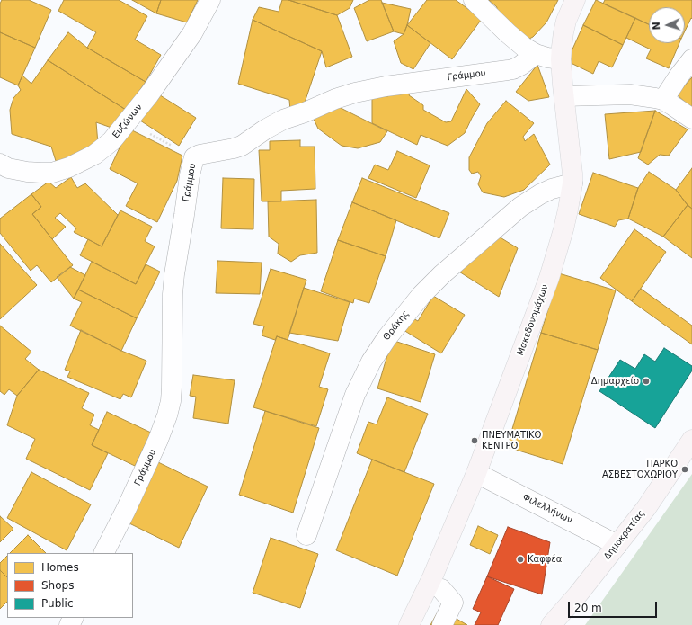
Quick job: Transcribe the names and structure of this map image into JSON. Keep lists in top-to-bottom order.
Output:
{
  "streets": {
    "main road": ["Μακεδονομάχων", "Δημοκρατίας"],
    "street": [
      "Γράμμου",
      "Ευζώνων",
      "Θράκης",
      "Φιλελλήνων"
    ]
  },
  "crossings": [
    ["Μακεδονομάχων", "Θράκης"],
    ["Μακεδονομάχων", "Φιλελλήνων"],
    ["Φιλελλήνων", "Δημοκρατίας"]
  ],
  "places": [
    "Δημαρχείο",
    "ΠΝΕΥΜΑΤΙΚΟ ΚΕΝΤΡΟ",
    "ΠΑΡΚΟ ΑΣΒΕΣΤΟΧΩΡΙΟΥ",
    "Καφφέα"
  ],
  "legend": ["Homes", "Shops", "Public"],
  "scale_bar": "20 m",
  "north": "left"
}
